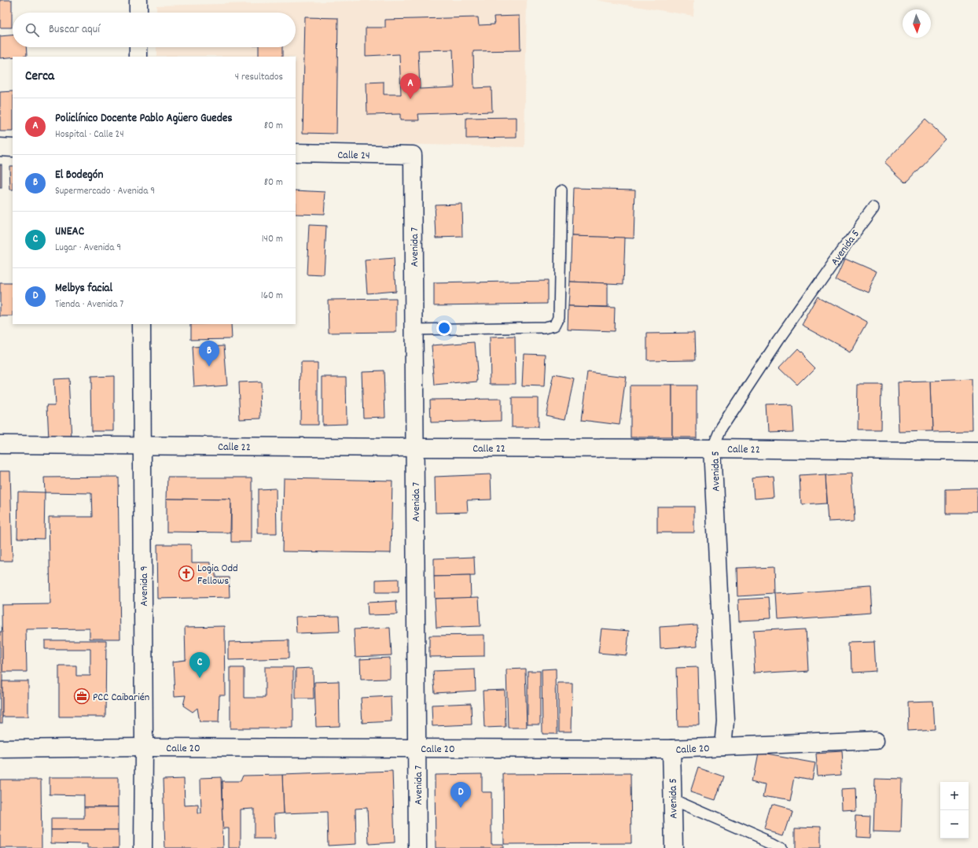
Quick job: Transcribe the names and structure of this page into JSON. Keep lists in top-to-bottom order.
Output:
{
  "streets": {
    "street": [
      "Calle 24",
      "Avenida 7",
      "Avenida 5",
      "Calle 22",
      "Avenida 9",
      "Calle 20"
    ]
  },
  "crossings": [
    ["Calle 24", "Avenida 7"],
    ["Avenida 7", "Calle 22"],
    ["Avenida 7", "Calle 20"],
    ["Avenida 5", "Calle 22"],
    ["Avenida 5", "Calle 20"],
    ["Calle 22", "Avenida 9"],
    ["Avenida 9", "Calle 20"]
  ],
  "places": {
    "church": ["Logia Odd Fellows"],
    "office": ["PCC Caibarién"]
  },
  "north": "bottom",
  "page": {
    "search": "Buscar aquí",
    "heading": ["Cerca", "4 resultados"],
    "pins": [
      "A",
      "B",
      "C",
      "D"
    ],
    "list": [
      {
        "mark": "A",
        "name": "Policlínico Docente Pablo Agüero Guedes",
        "note": "Hospital · Calle 24",
        "value": "80 m"
      },
      {
        "mark": "B",
        "name": "El Bodegón",
        "note": "Supermercado · Avenida 9",
        "value": "80 m"
      },
      {
        "mark": "C",
        "name": "UNEAC",
        "note": "Lugar · Avenida 9",
        "value": "140 m"
      },
      {
        "mark": "D",
        "name": "Melbys facial",
        "note": "Tienda · Avenida 7",
        "value": "160 m"
      }
    ],
    "map_buttons": ["+", "−"]
  }
}
